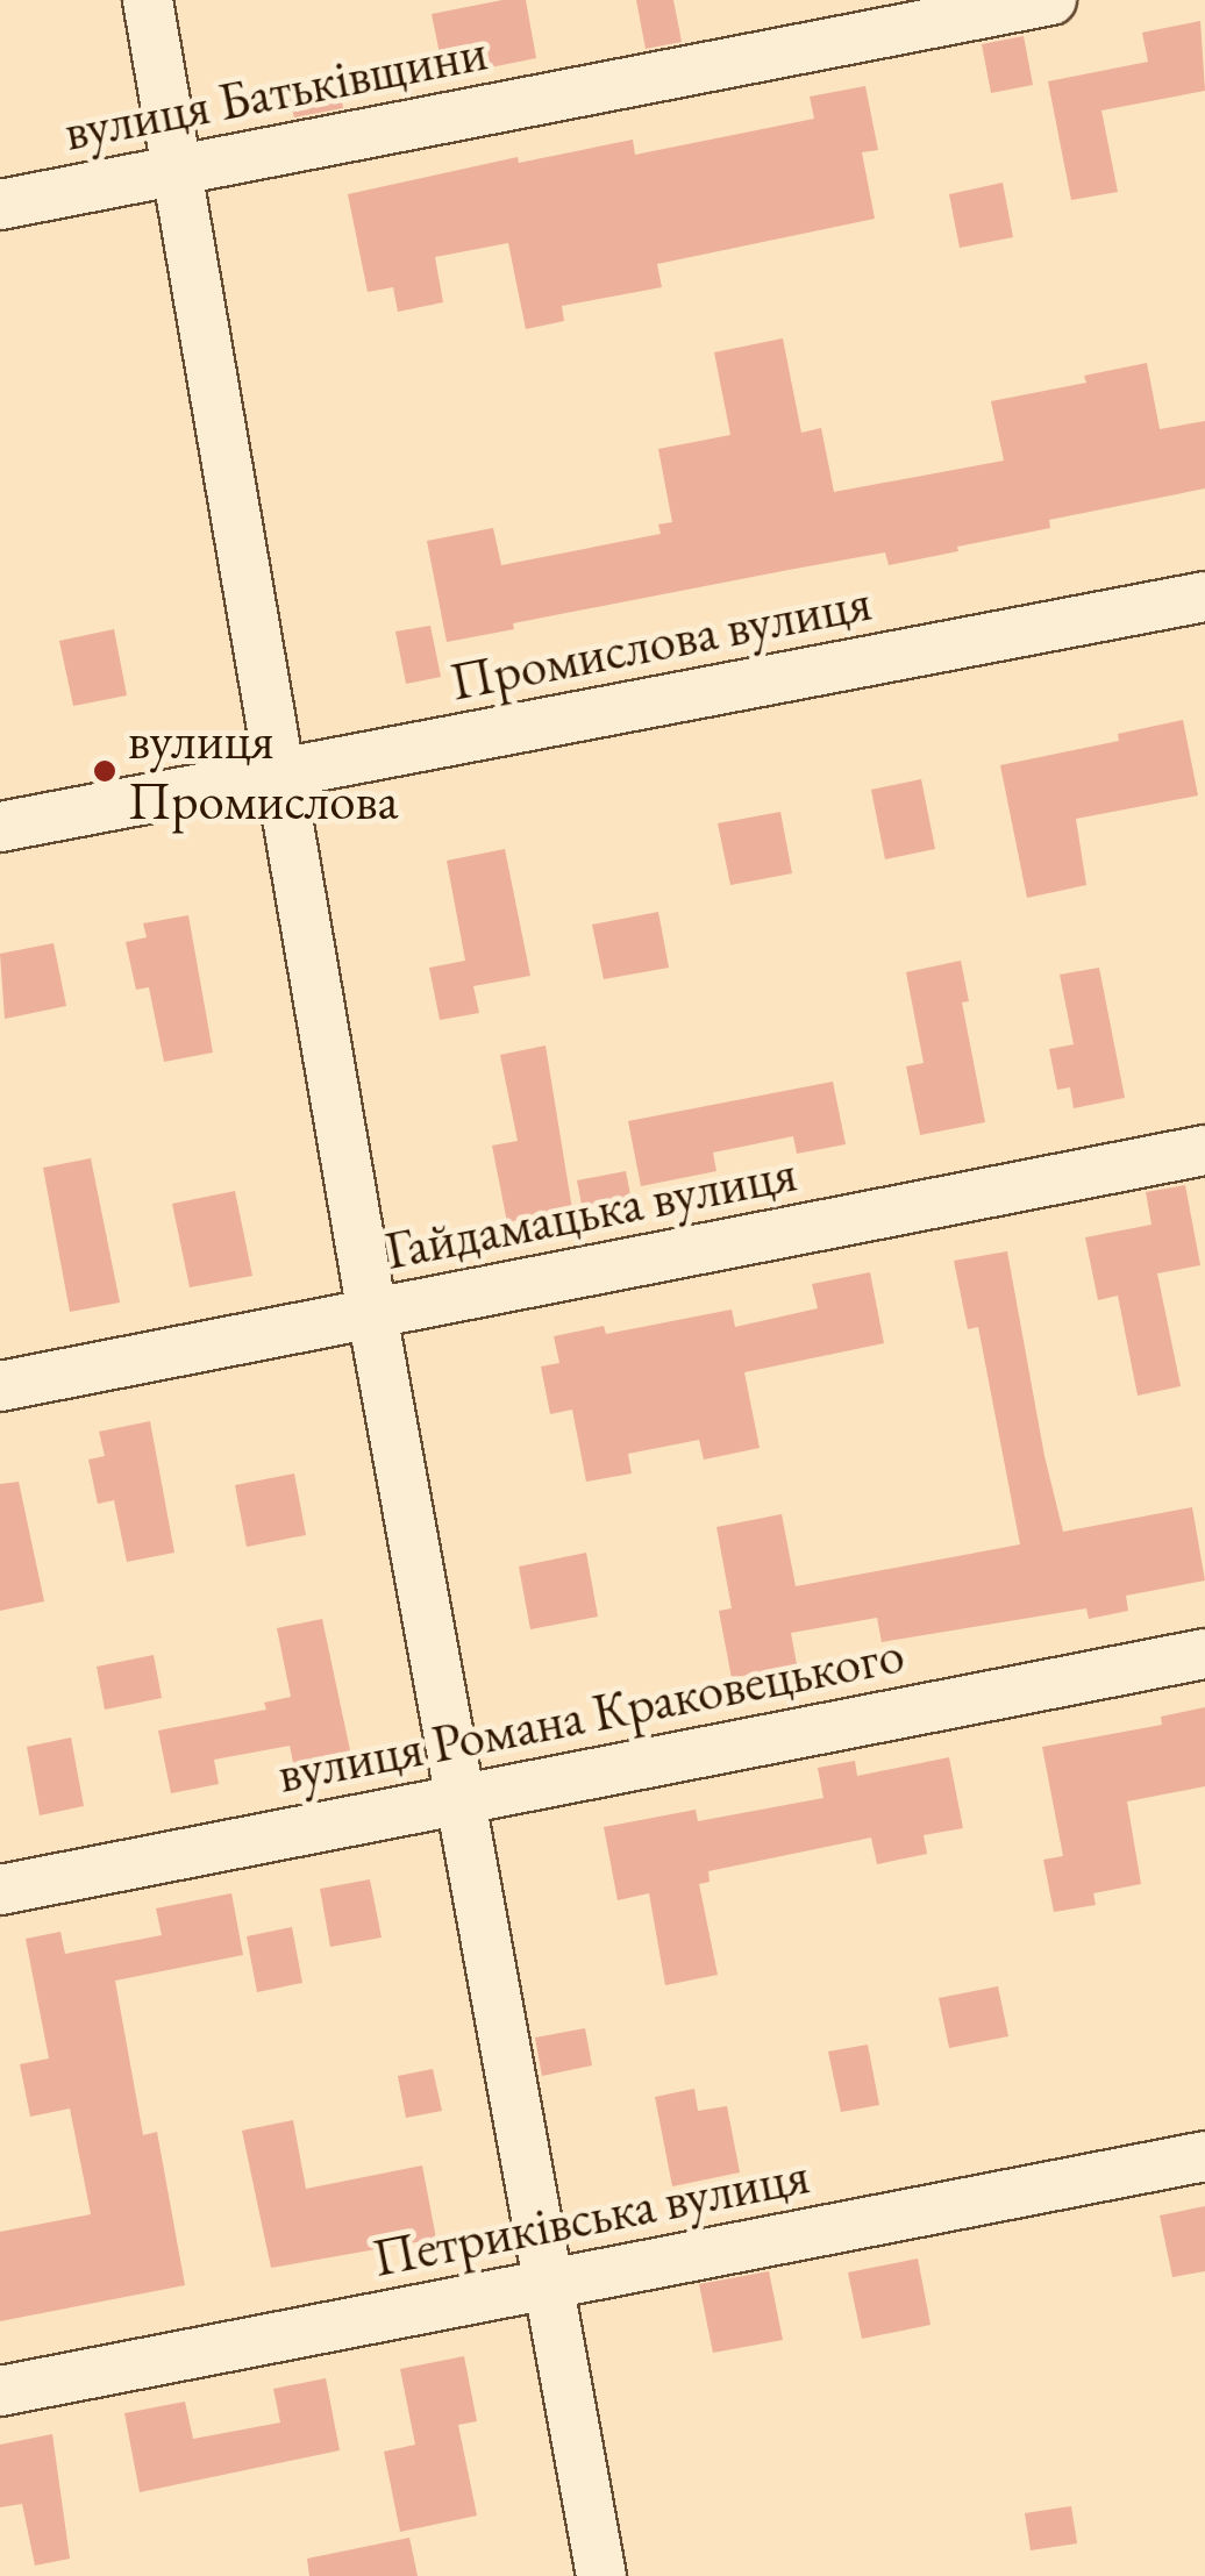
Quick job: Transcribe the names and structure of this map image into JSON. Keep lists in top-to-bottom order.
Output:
{
  "streets": {
    "street": [
      "вулиця Батьківщини",
      "Промислова вулиця",
      "Гайдамацька вулиця",
      "вулиця Романа Краковецького",
      "Петриківська вулиця"
    ]
  },
  "places": ["вулиця Промислова"]
}
